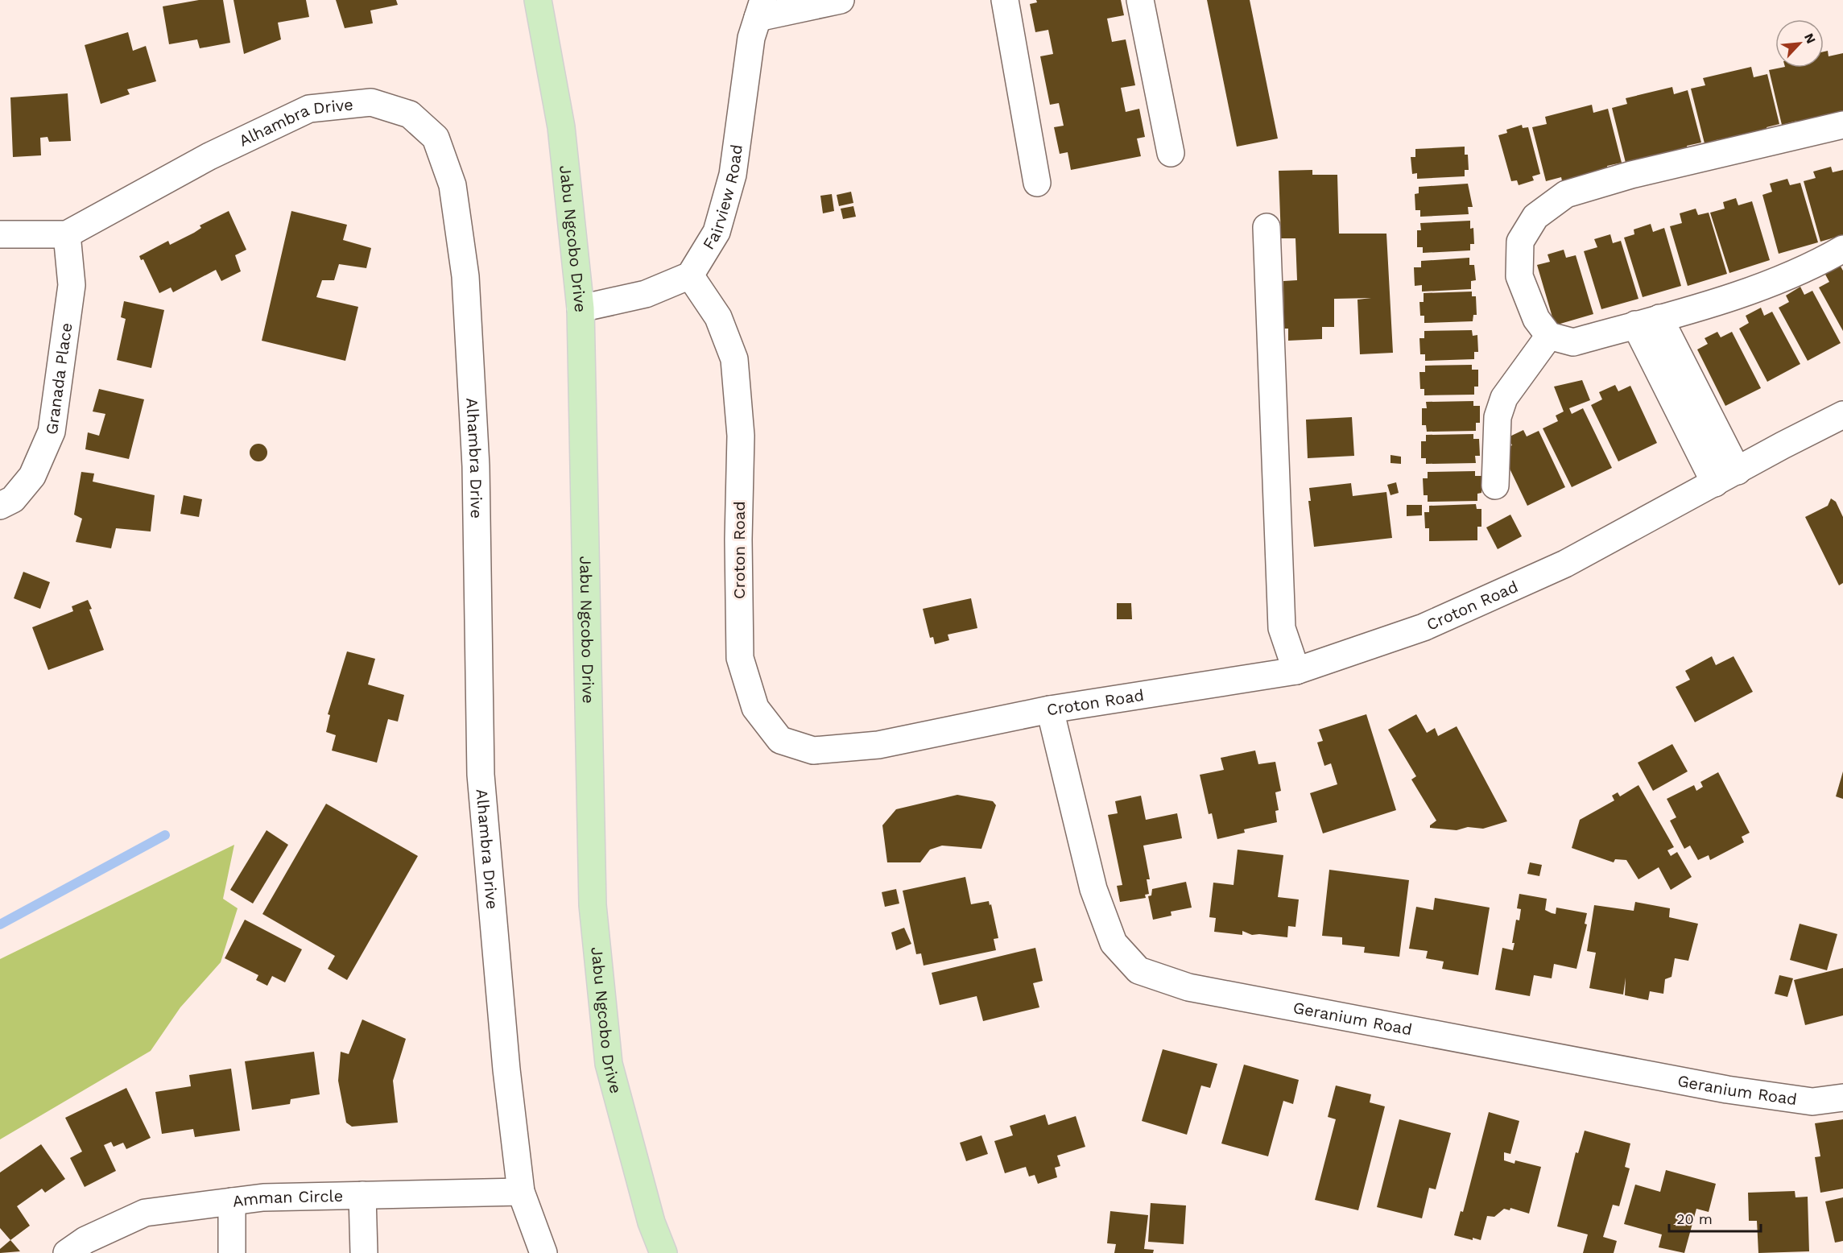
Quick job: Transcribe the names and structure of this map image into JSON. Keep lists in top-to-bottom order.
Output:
{
  "streets": {
    "main road": ["Jabu Ngcobo Drive"],
    "street": [
      "Alhambra Drive",
      "Fairview Road",
      "Granada Place",
      "Croton Road",
      "Geranium Road",
      "Amman Circle"
    ]
  },
  "crossings": [
    ["Alhambra Drive", "Granada Place"],
    ["Alhambra Drive", "Amman Circle"],
    ["Fairview Road", "Croton Road"],
    ["Croton Road", "Geranium Road"]
  ],
  "scale_bar": "20 m",
  "north": "top right"
}
